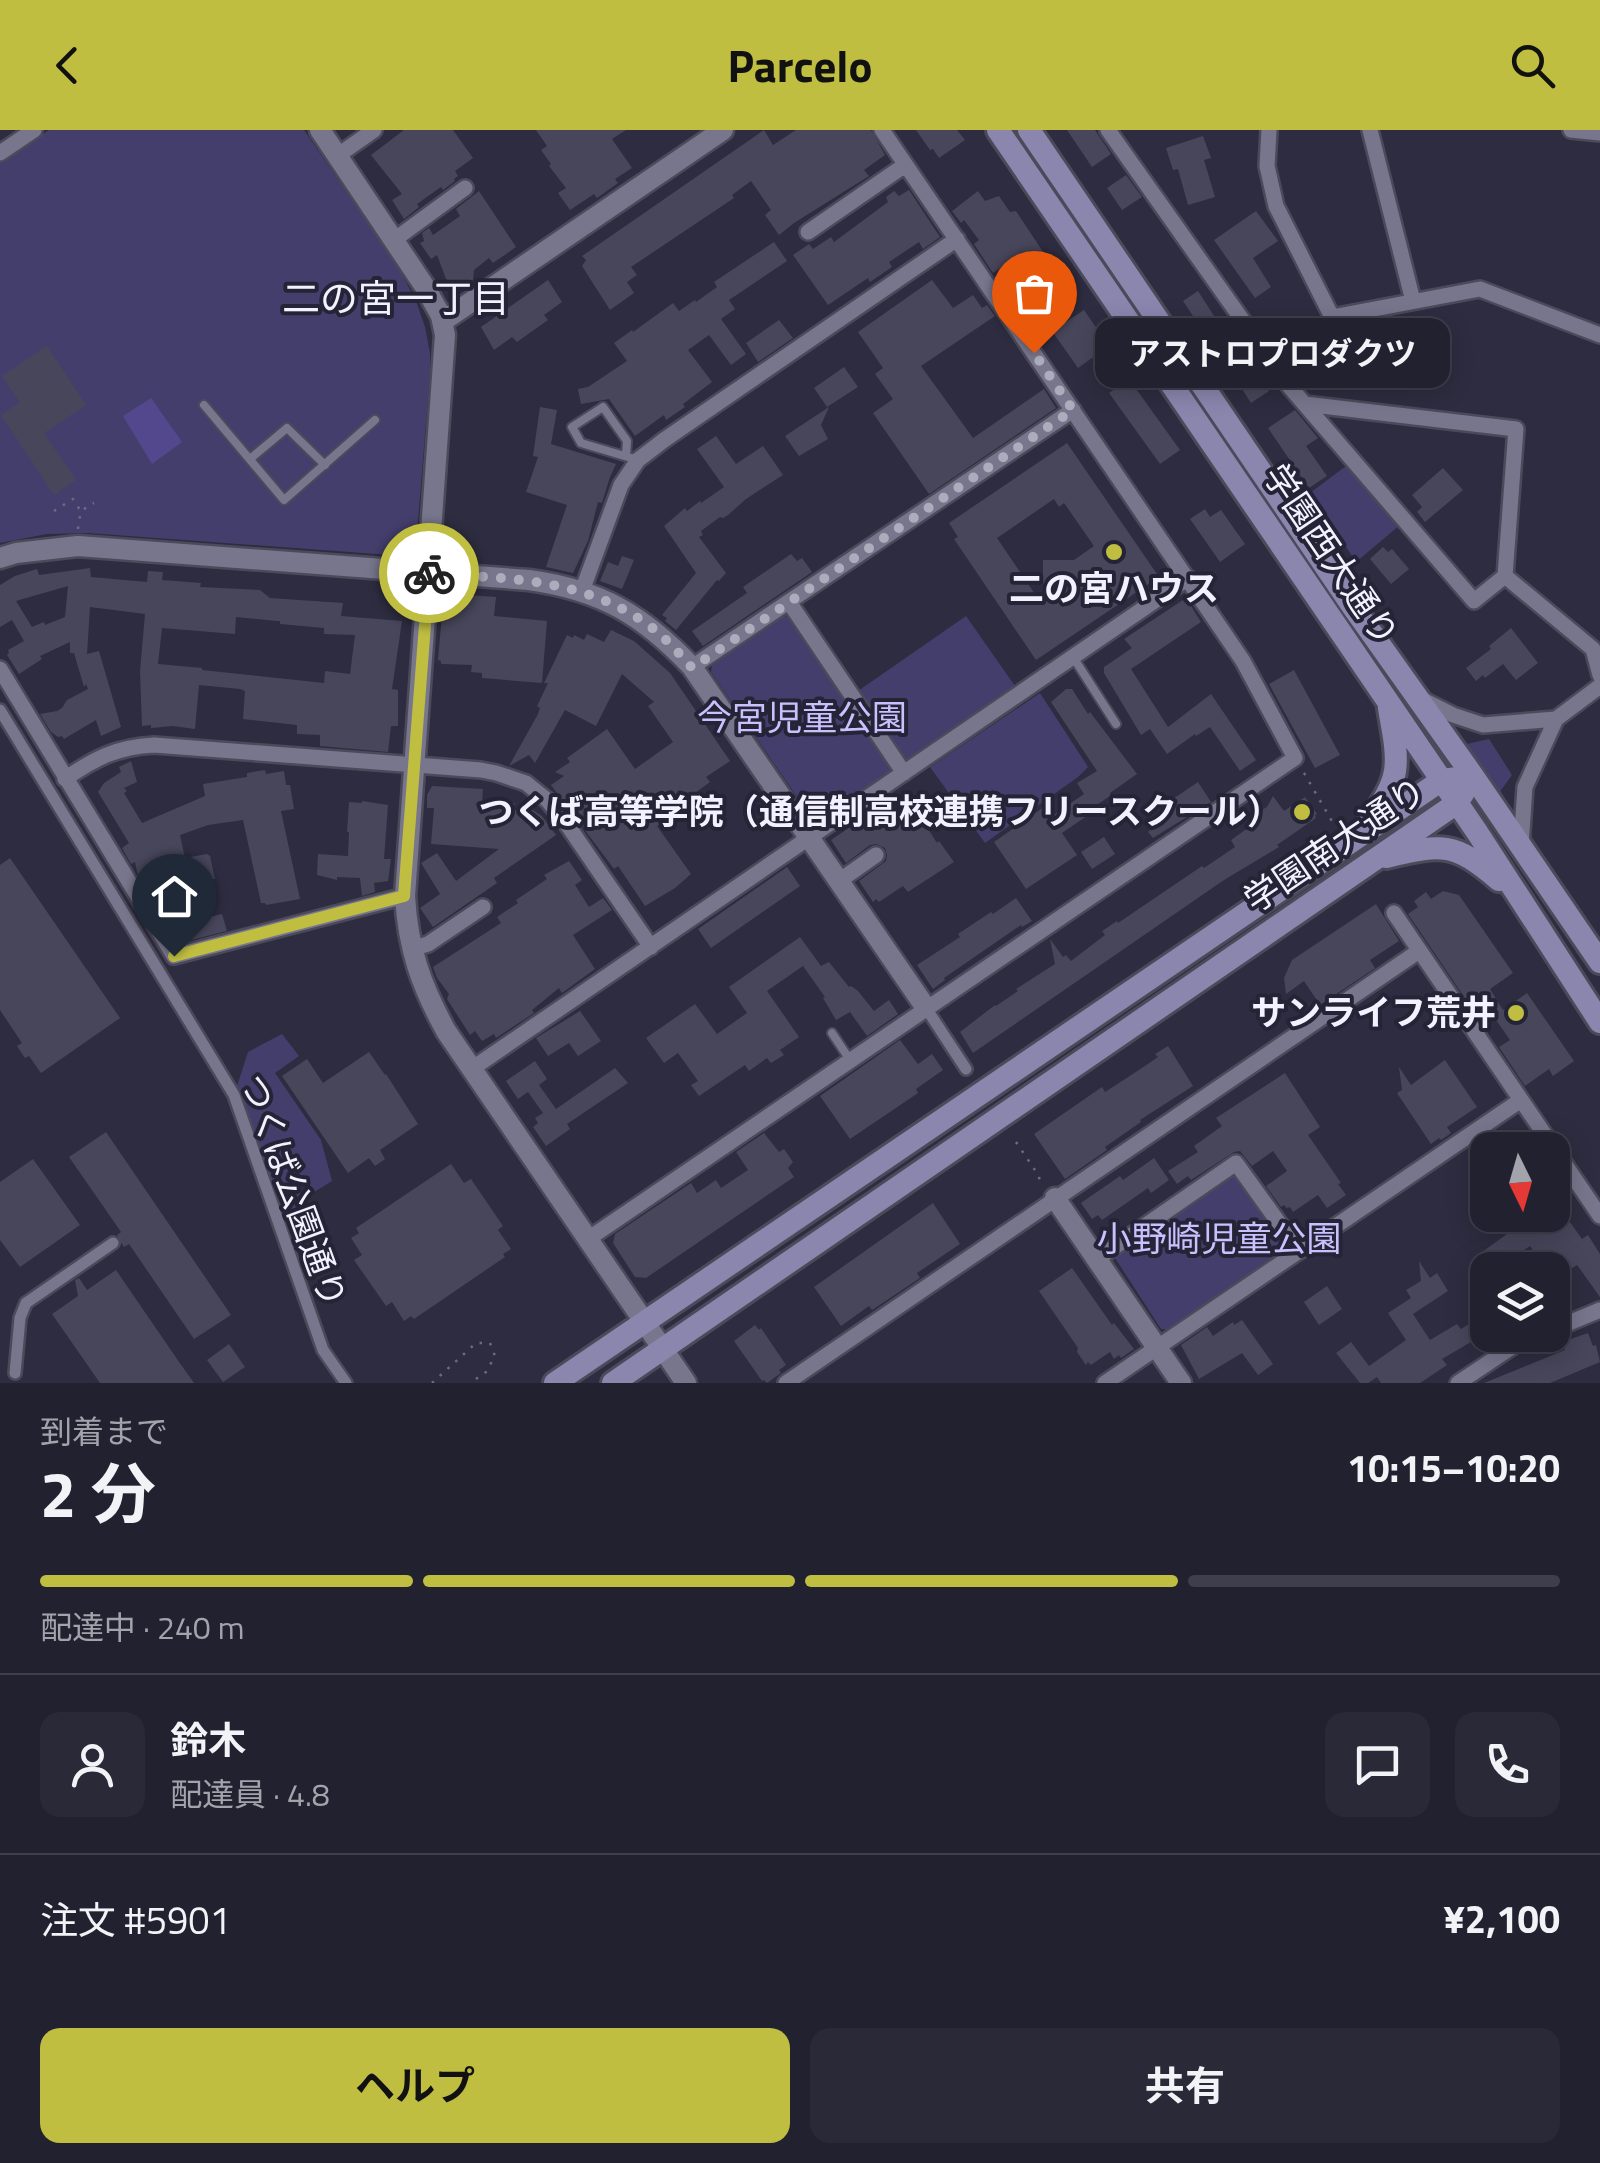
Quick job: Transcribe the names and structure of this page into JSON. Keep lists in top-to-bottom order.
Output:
{
  "streets": {
    "main road": ["学園西大通り", "学園南大通り"],
    "street": ["つくば公園通り"]
  },
  "crossings": [
    ["学園西大通り", "学園南大通り"]
  ],
  "districts": ["二の宮一丁目"],
  "parks": ["今宮児童公園", "小野崎児童公園"],
  "places": [
    "アストロプロダクツ",
    "二の宮ハウス",
    "つくば高等学院（通信制高校連携フリースクール）",
    "サンライフ荒井"
  ],
  "north": "bottom",
  "page": {
    "header": "Parcelo",
    "bubble": "アストロプロダクツ",
    "heading": ["2 分", "到着まで", "10:15–10:20"],
    "panel": [
      "鈴木",
      "配達員 · 4.8",
      "注文 #5901",
      "¥2,100"
    ],
    "bar": "配達中 · 240 m",
    "buttons": ["ヘルプ", "共有"]
  }
}
